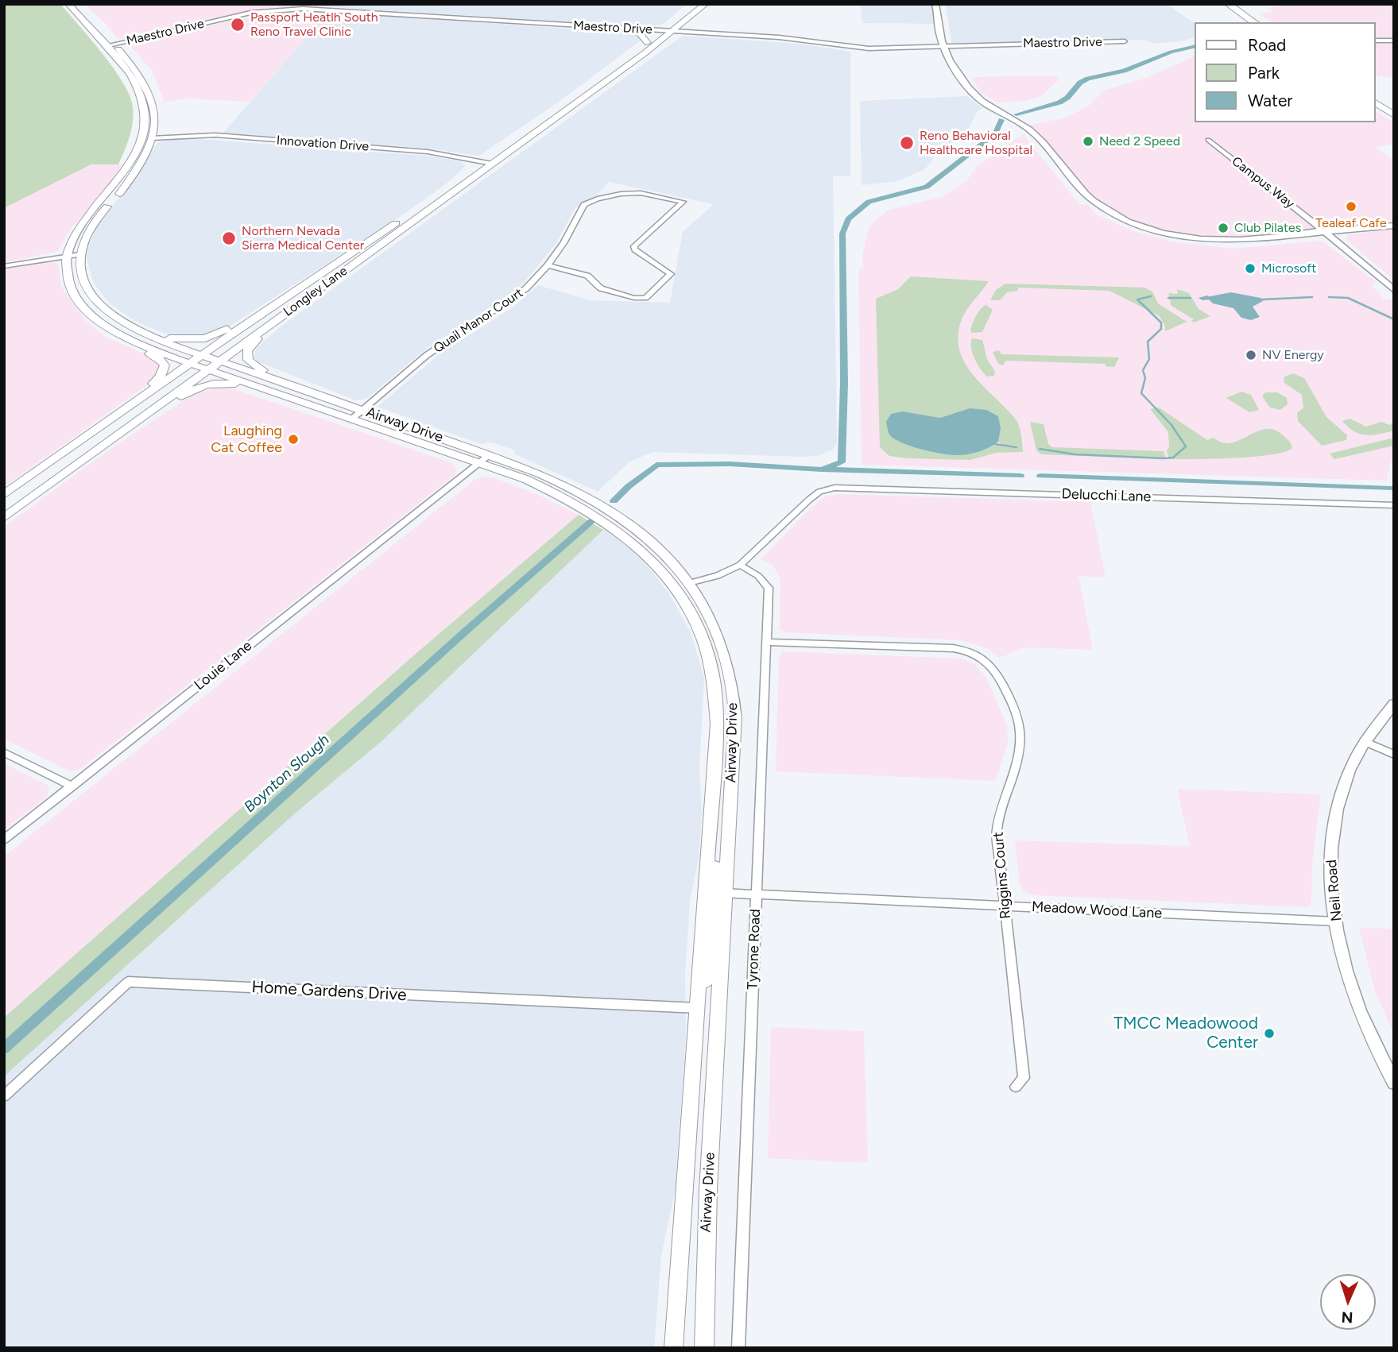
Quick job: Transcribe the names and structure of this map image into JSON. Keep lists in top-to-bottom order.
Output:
{
  "streets": {
    "main road": ["Longley Lane", "Airway Drive"],
    "street": [
      "Maestro Drive",
      "Innovation Drive",
      "Campus Way",
      "Quail Manor Court",
      "Delucchi Lane",
      "Louie Lane",
      "Riggins Court",
      "Neil Road",
      "Meadow Wood Lane",
      "Tyrone Road",
      "Home Gardens Drive"
    ]
  },
  "crossings": [
    ["Maestro Drive", "Longley Lane"],
    ["Innovation Drive", "Longley Lane"],
    ["Longley Lane", "Airway Drive"],
    ["Quail Manor Court", "Airway Drive"],
    ["Airway Drive", "Louie Lane"],
    ["Airway Drive", "Meadow Wood Lane"],
    ["Airway Drive", "Home Gardens Drive"],
    ["Delucchi Lane", "Tyrone Road"],
    ["Riggins Court", "Meadow Wood Lane"],
    ["Riggins Court", "Tyrone Road"],
    ["Neil Road", "Meadow Wood Lane"],
    ["Meadow Wood Lane", "Tyrone Road"]
  ],
  "water": ["Boynton Slough"],
  "places": [
    "Passport Heatlh South Reno Travel Clinic",
    "Need 2 Speed",
    "Reno Behavioral Healthcare Hospital",
    "Tealeaf Cafe",
    "Club Pilates",
    "Northern Nevada Sierra Medical Center",
    "Microsoft",
    "NV Energy",
    "Laughing Cat Coffee",
    "TMCC Meadowood Center"
  ],
  "legend": ["Road", "Park", "Water"],
  "north": "bottom"
}
